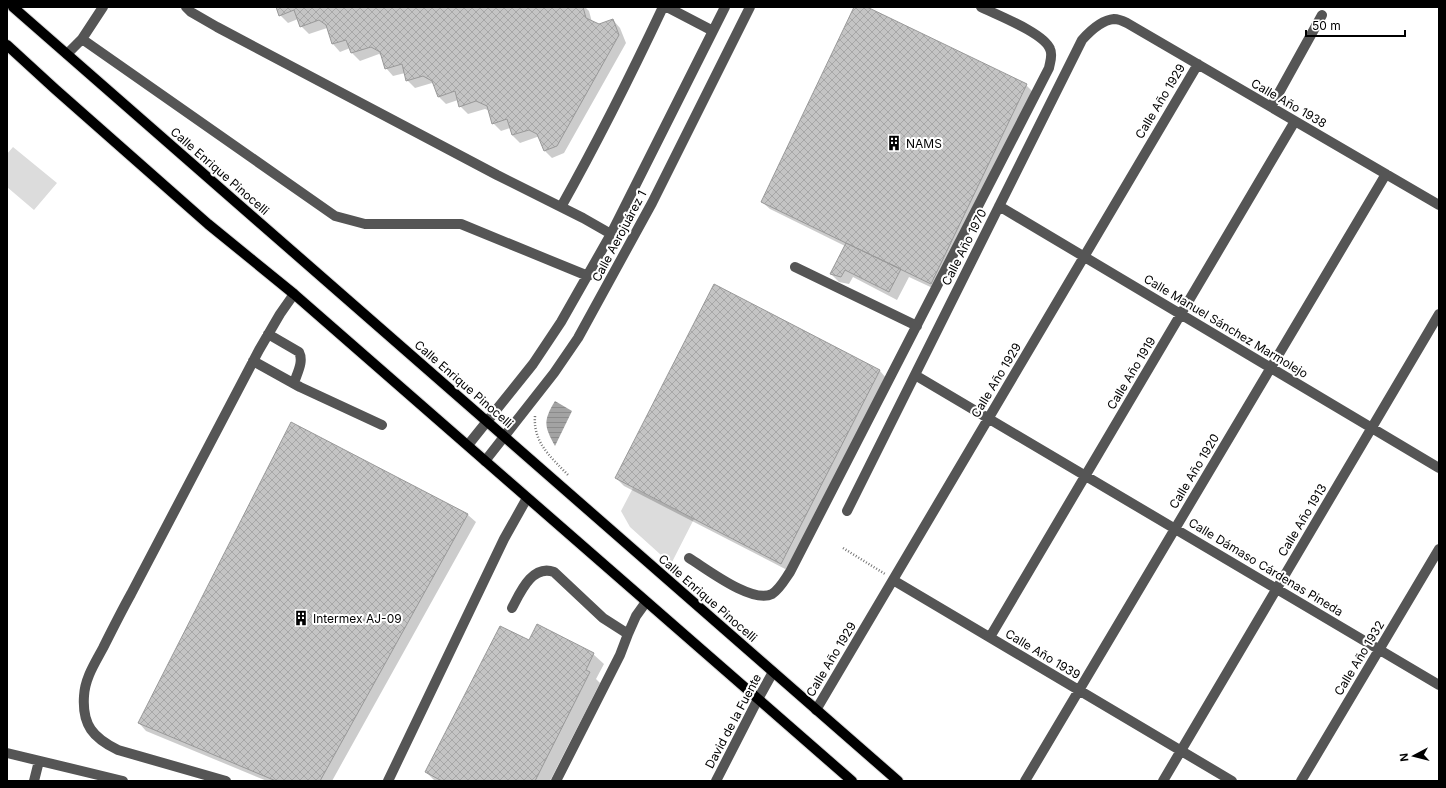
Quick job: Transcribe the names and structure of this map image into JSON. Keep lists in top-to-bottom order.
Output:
{
  "streets": {
    "main road": ["Calle Enrique Pinocelli"],
    "street": [
      "Calle Año 1929",
      "Calle Año 1938",
      "Calle Aerojuárez 1",
      "Calle Año 1970",
      "Calle Manuel Sánchez Marmolejo",
      "Calle Año 1919",
      "Calle Año 1920",
      "Calle Año 1913",
      "Calle Dámaso Cárdenas Pineda",
      "Calle Año 1939",
      "Calle Año 1932",
      "David de la Fuente"
    ]
  },
  "crossings": [
    ["Calle Año 1929", "Calle Año 1938"],
    ["Calle Año 1929", "Calle Enrique Pinocelli"],
    ["Calle Año 1929", "Calle Manuel Sánchez Marmolejo"],
    ["Calle Año 1929", "Calle Dámaso Cárdenas Pineda"],
    ["Calle Año 1929", "Calle Año 1939"],
    ["Calle Año 1938", "Calle Año 1970"],
    ["Calle Año 1938", "Calle Año 1919"],
    ["Calle Año 1938", "Calle Año 1920"],
    ["Calle Enrique Pinocelli", "Calle Aerojuárez 1"],
    ["Calle Enrique Pinocelli", "David de la Fuente"],
    ["Calle Año 1970", "Calle Manuel Sánchez Marmolejo"],
    ["Calle Año 1970", "Calle Dámaso Cárdenas Pineda"],
    ["Calle Manuel Sánchez Marmolejo", "Calle Año 1919"],
    ["Calle Manuel Sánchez Marmolejo", "Calle Año 1920"],
    ["Calle Manuel Sánchez Marmolejo", "Calle Año 1913"],
    ["Calle Año 1919", "Calle Dámaso Cárdenas Pineda"],
    ["Calle Año 1919", "Calle Año 1939"],
    ["Calle Año 1920", "Calle Dámaso Cárdenas Pineda"],
    ["Calle Año 1920", "Calle Año 1939"],
    ["Calle Año 1913", "Calle Dámaso Cárdenas Pineda"],
    ["Calle Año 1913", "Calle Año 1939"],
    ["Calle Dámaso Cárdenas Pineda", "Calle Año 1932"]
  ],
  "places": {
    "building": ["NAMS", "Intermex AJ-09"]
  },
  "scale_bar": "50 m",
  "north": "left"
}
